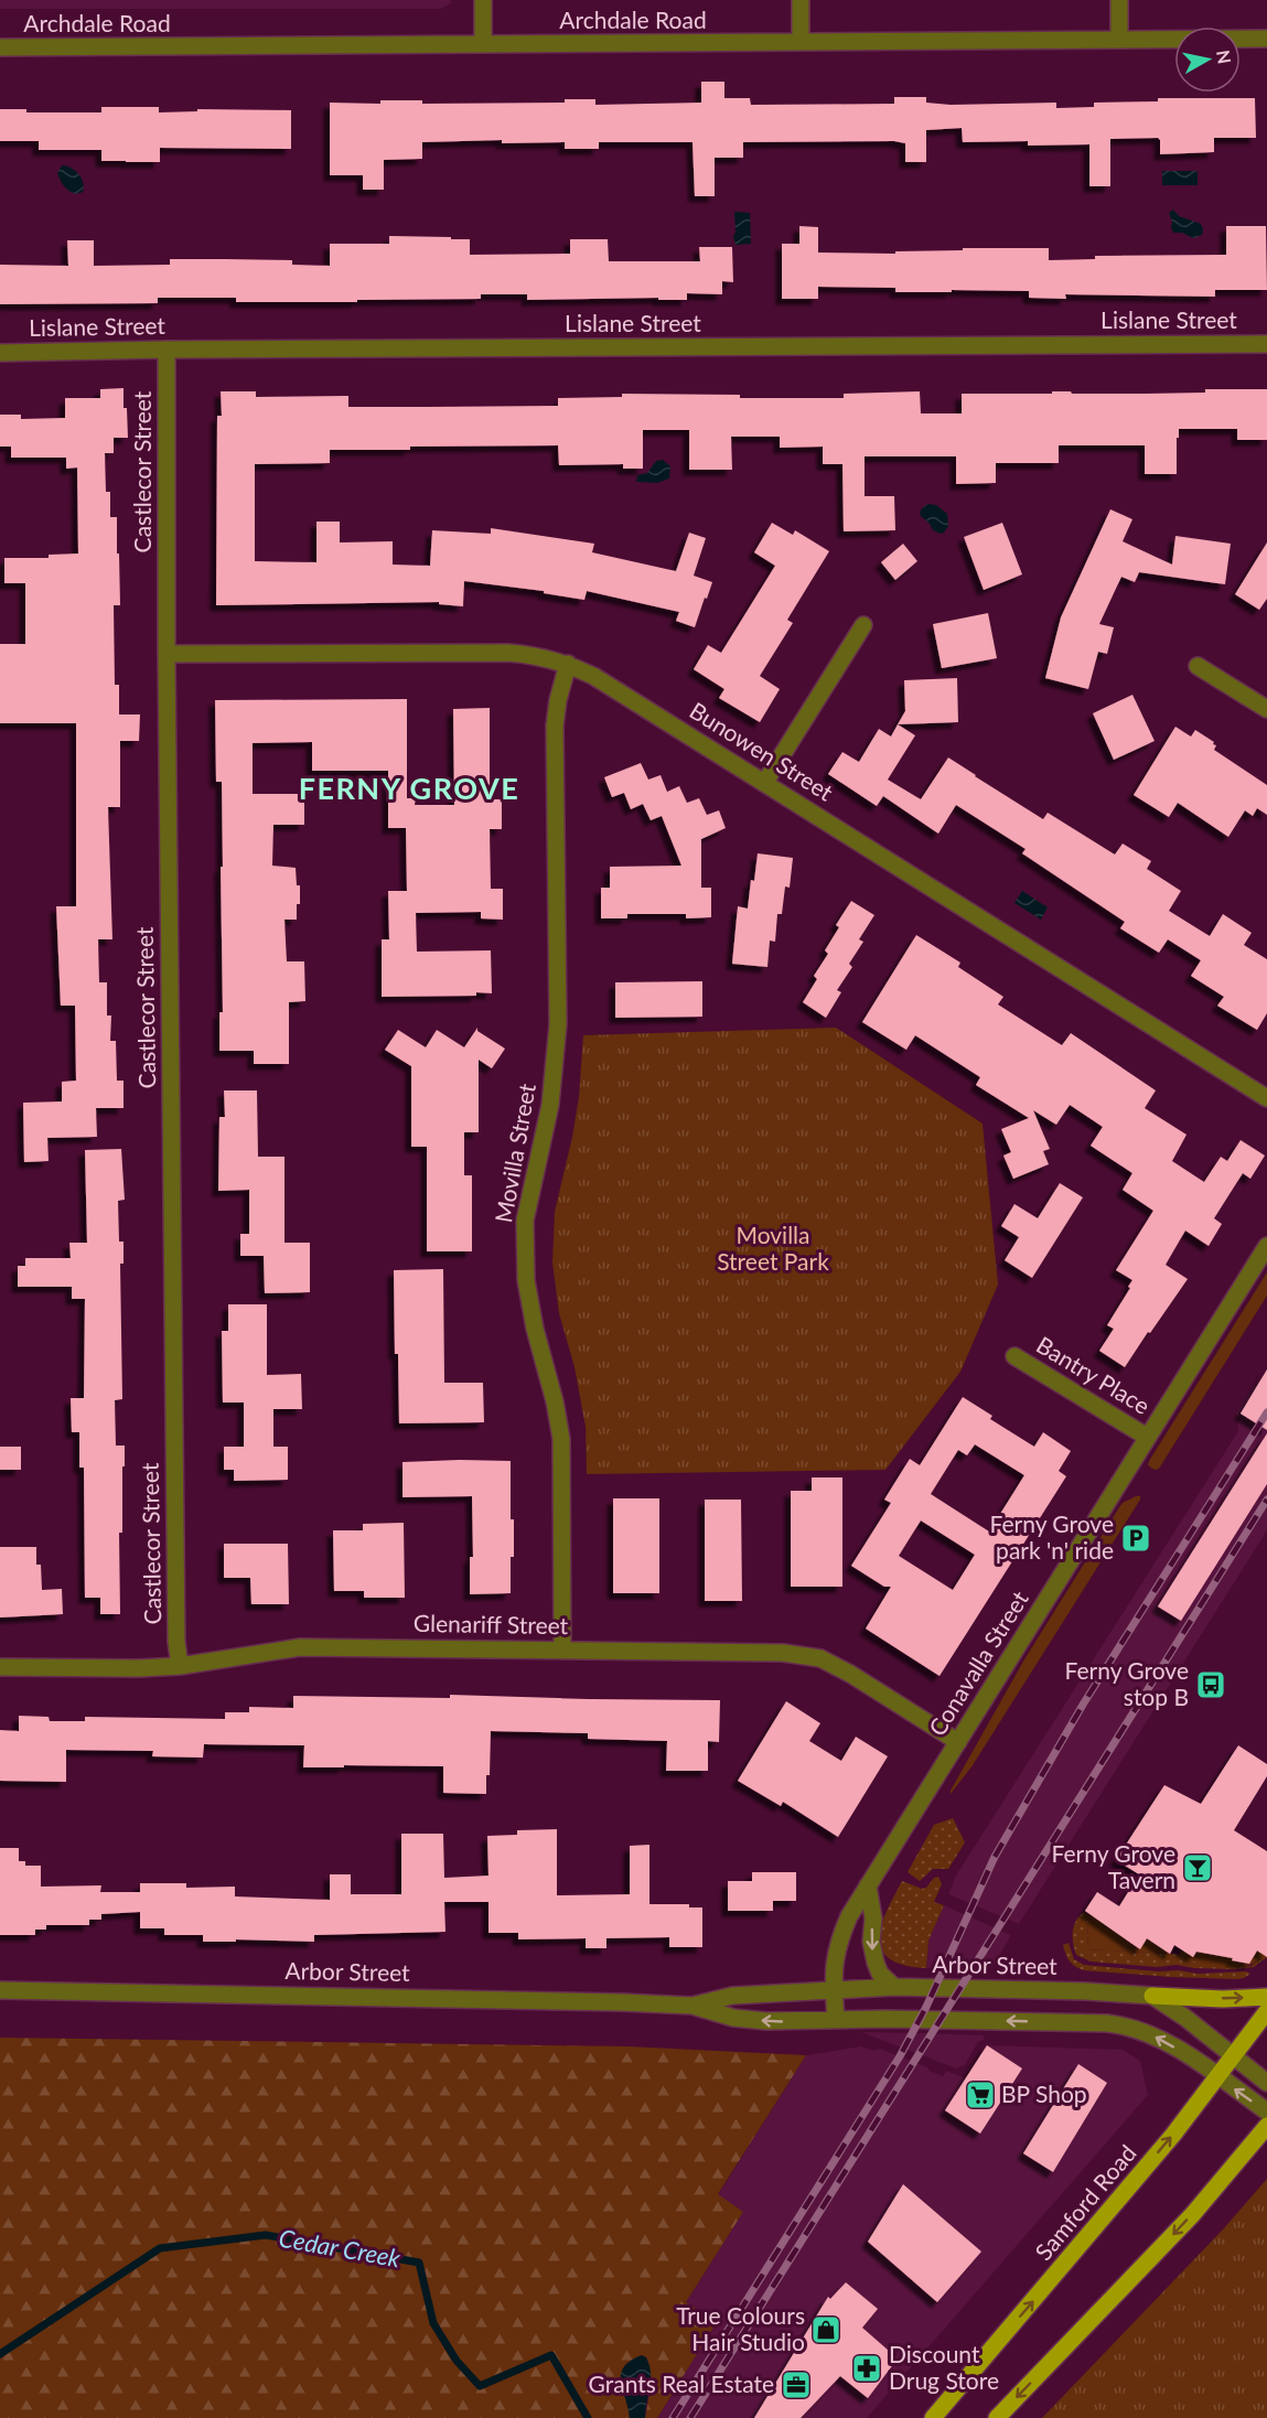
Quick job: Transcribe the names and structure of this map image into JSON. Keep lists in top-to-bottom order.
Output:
{
  "streets": {
    "main road": ["Samford Road"],
    "street": [
      "Archdale Road",
      "Lislane Street",
      "Castlecor Street",
      "Bunowen Street",
      "Movilla Street",
      "Bantry Place",
      "Glenariff Street",
      "Conavalla Street",
      "Arbor Street"
    ]
  },
  "crossings": [
    ["Lislane Street", "Castlecor Street"],
    ["Castlecor Street", "Bunowen Street"],
    ["Castlecor Street", "Glenariff Street"],
    ["Bunowen Street", "Movilla Street"],
    ["Movilla Street", "Glenariff Street"],
    ["Bantry Place", "Conavalla Street"],
    ["Glenariff Street", "Conavalla Street"],
    ["Conavalla Street", "Arbor Street"],
    ["Arbor Street", "Samford Road"]
  ],
  "districts": ["FERNY GROVE"],
  "water": ["Cedar Creek"],
  "parks": ["Movilla Street Park"],
  "places": {
    "parking": ["Ferny Grove park 'n' ride"],
    "bus stop": ["Ferny Grove stop B"],
    "bar": ["Ferny Grove Tavern"],
    "supermarket": ["BP Shop"],
    "shop": ["True Colours Hair Studio"],
    "pharmacy": ["Discount Drug Store"],
    "office": ["Grants Real Estate"]
  },
  "north": "right"
}
